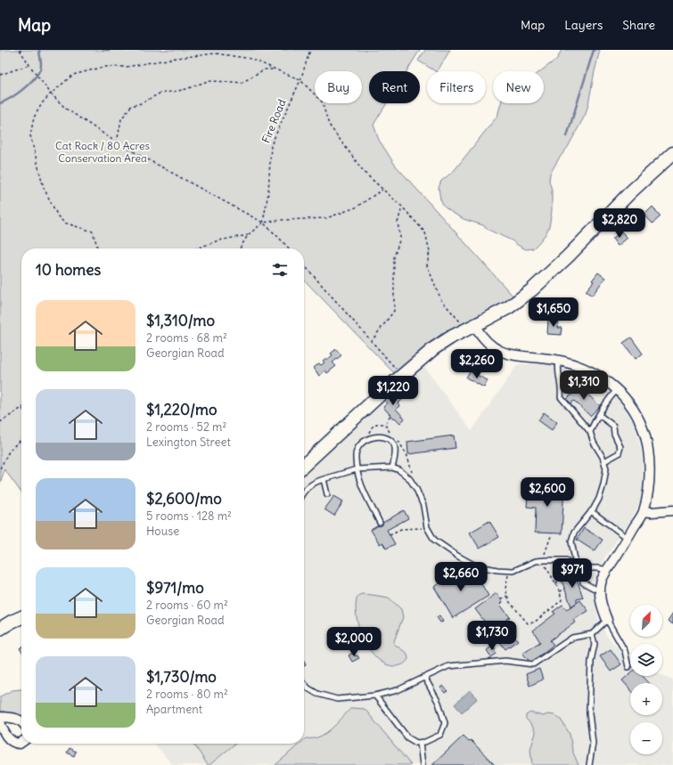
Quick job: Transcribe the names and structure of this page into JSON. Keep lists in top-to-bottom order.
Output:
{
  "streets": {
    "path": ["Fire Road"]
  },
  "parks": ["Cat Rock / 80 Acres Conservation Area"],
  "north": "top right",
  "page": {
    "header": "Map",
    "nav": ["Map", "Layers", "Share"],
    "chip": [
      "Buy",
      "Rent",
      "Filters",
      "New"
    ],
    "price": [
      "$2,820",
      "$1,650",
      "$2,260",
      "$1,310",
      "$1,220",
      "$2,600",
      "$971",
      "$2,660",
      "$1,730",
      "$2,000"
    ],
    "heading": "10 homes",
    "list": [
      {
        "name": "$1,310/mo",
        "note": "2 rooms · 68 m² · Georgian Road"
      },
      {
        "name": "$1,220/mo",
        "note": "2 rooms · 52 m² · Lexington Street"
      },
      {
        "name": "$2,600/mo",
        "note": "5 rooms · 128 m² · House"
      },
      {
        "name": "$971/mo",
        "note": "2 rooms · 60 m² · Georgian Road"
      },
      {
        "name": "$1,730/mo",
        "note": "2 rooms · 80 m² · Apartment"
      }
    ],
    "map_buttons": ["+", "−"]
  }
}
